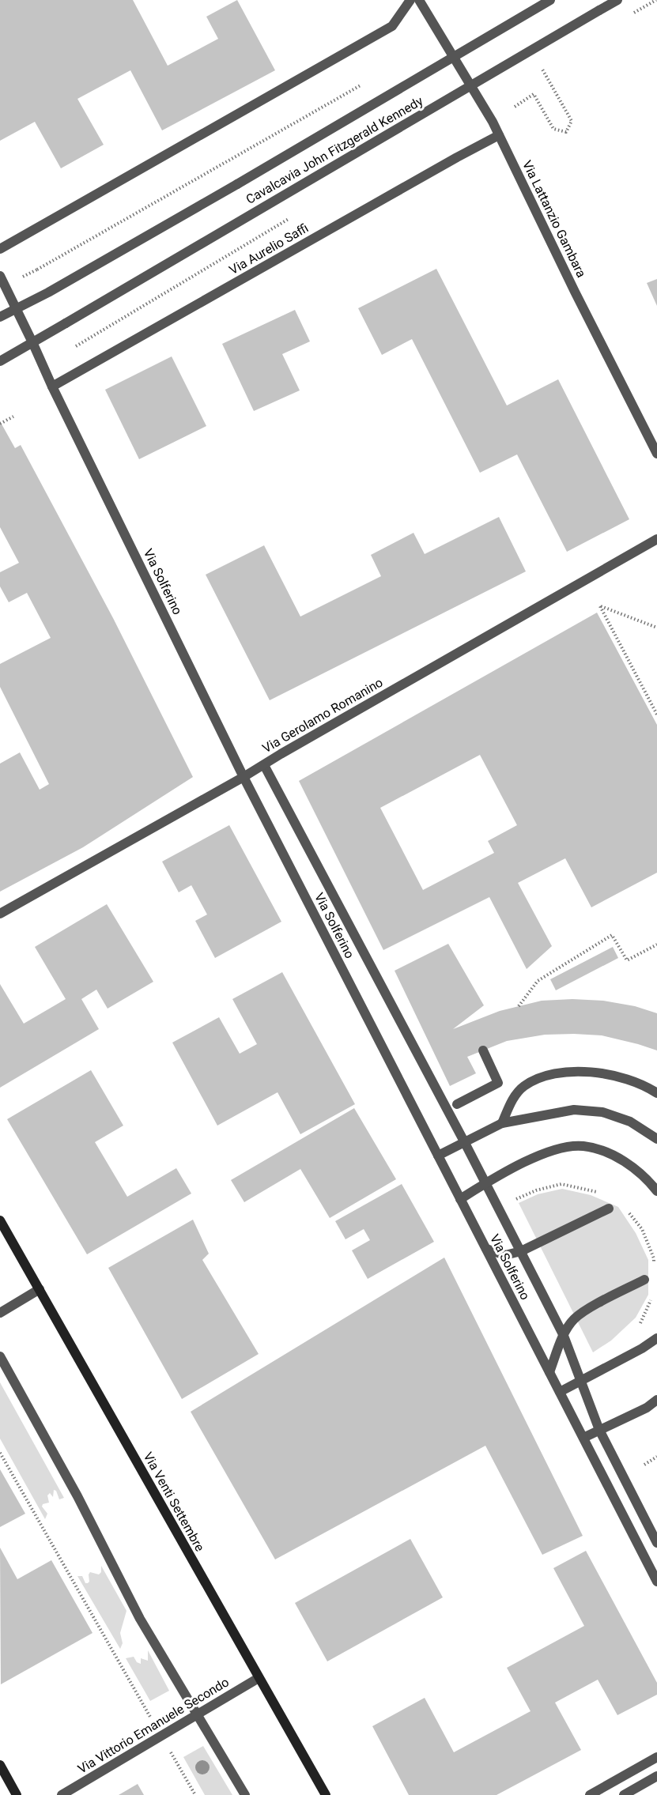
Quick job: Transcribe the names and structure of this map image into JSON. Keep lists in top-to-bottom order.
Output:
{
  "streets": {
    "main road": ["Via Venti Settembre"],
    "street": [
      "Cavalcavia John Fitzgerald Kennedy",
      "Via Lattanzio Gambara",
      "Via Aurelio Saffi",
      "Via Solferino",
      "Via Gerolamo Romanino",
      "Via Vittorio Emanuele Secondo"
    ]
  },
  "crossings": [
    ["Cavalcavia John Fitzgerald Kennedy", "Via Solferino"],
    ["Via Lattanzio Gambara", "Via Aurelio Saffi"],
    ["Via Aurelio Saffi", "Via Solferino"],
    ["Via Solferino", "Via Gerolamo Romanino"],
    ["Via Venti Settembre", "Via Vittorio Emanuele Secondo"]
  ]
}
